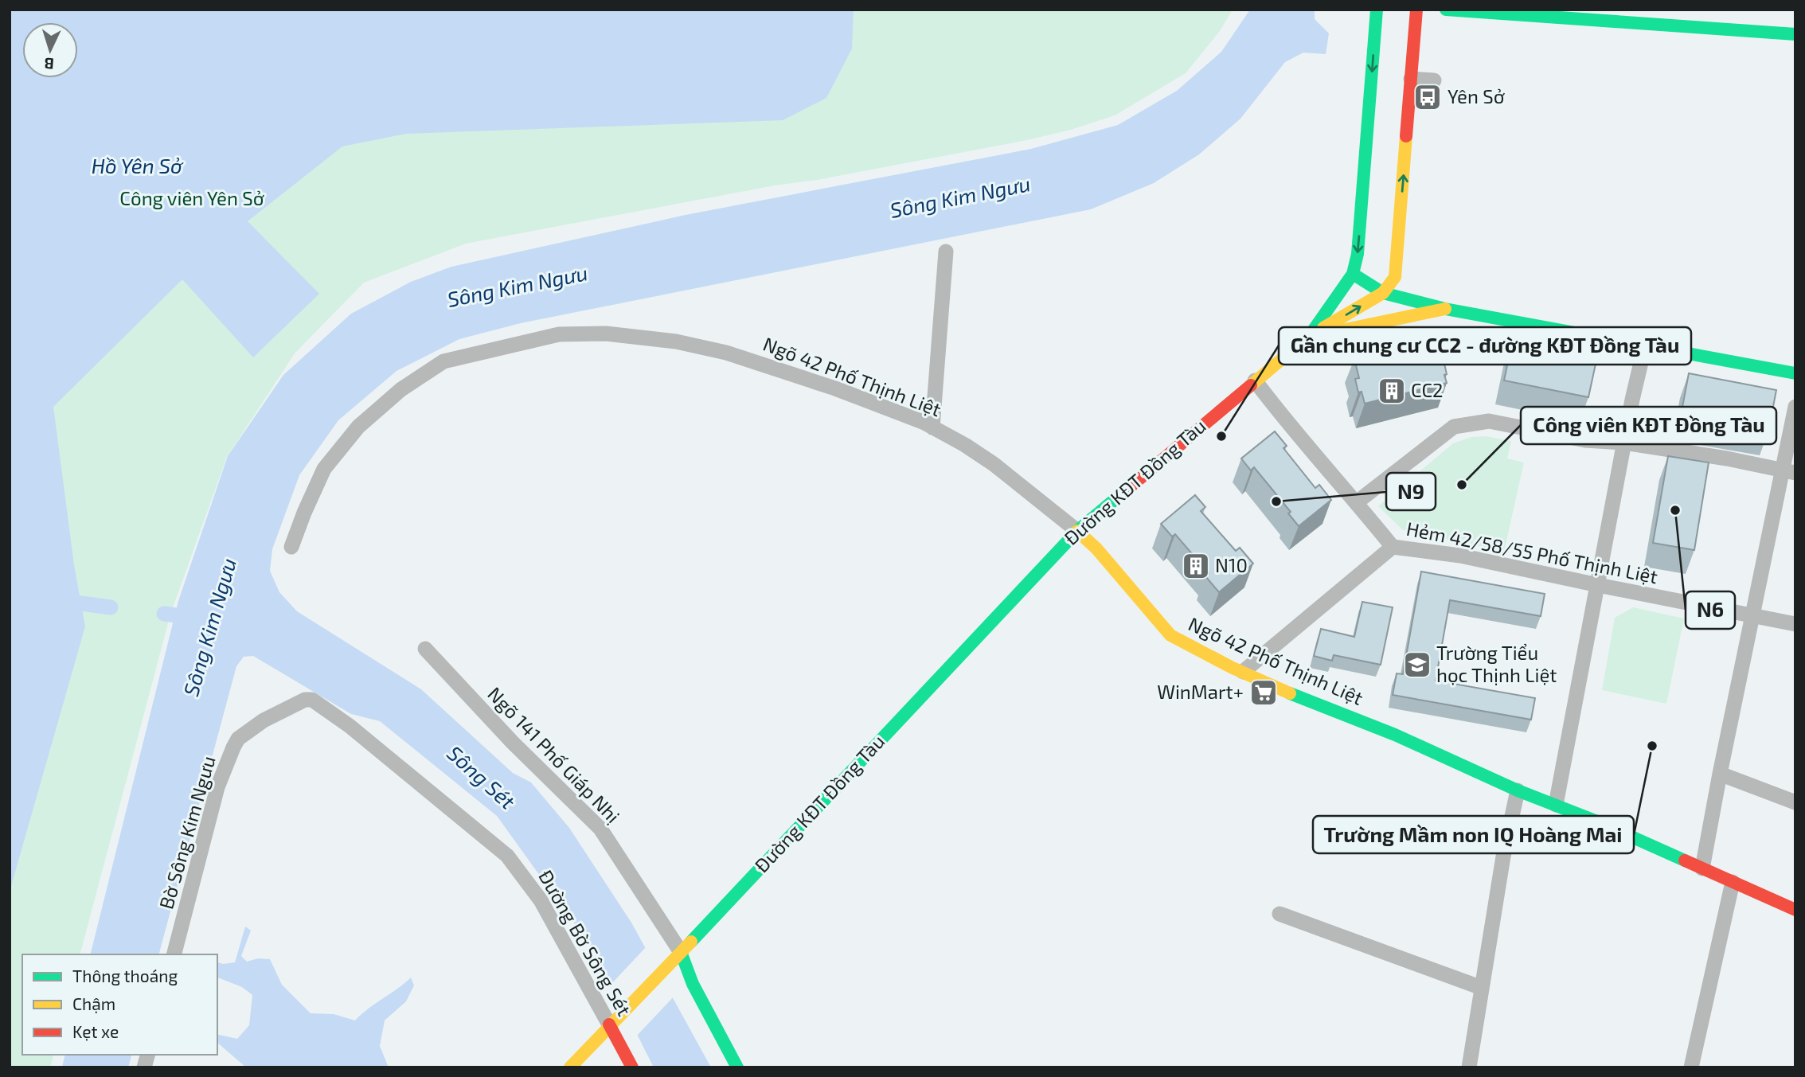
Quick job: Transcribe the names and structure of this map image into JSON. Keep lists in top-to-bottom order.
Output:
{
  "streets": {
    "street": [
      "Ngõ 42 Phố Thịnh Liệt",
      "Đường KĐT Đồng Tàu",
      "Hẻm 42/58/55 Phố Thịnh Liệt",
      "Ngõ 141 Phố Giáp Nhị",
      "Bờ Sông Kim Ngưu",
      "Đường Bờ Sông Sét"
    ]
  },
  "crossings": [
    ["Ngõ 42 Phố Thịnh Liệt", "Đường KĐT Đồng Tàu"],
    ["Đường KĐT Đồng Tàu", "Ngõ 141 Phố Giáp Nhị"],
    ["Đường KĐT Đồng Tàu", "Đường Bờ Sông Sét"],
    ["Bờ Sông Kim Ngưu", "Đường Bờ Sông Sét"]
  ],
  "water": ["Hồ Yên Sở", "Sông Kim Ngưu", "Sông Sét"],
  "parks": ["Công viên Yên Sở"],
  "places": {
    "bus stop": ["Yên Sở"],
    "building": ["CC2", "N10"],
    "other": [
      "Gần chung cư CC2 - đường KĐT Đồng Tàu",
      "Công viên KĐT Đồng Tàu",
      "N9",
      "N6",
      "Trường Mầm non IQ Hoàng Mai"
    ],
    "school or university": ["Trường Tiểu học Thịnh Liệt"],
    "supermarket": ["WinMart+"]
  },
  "legend": ["Thông thoáng", "Chậm", "Kẹt xe"],
  "north": "bottom"
}
